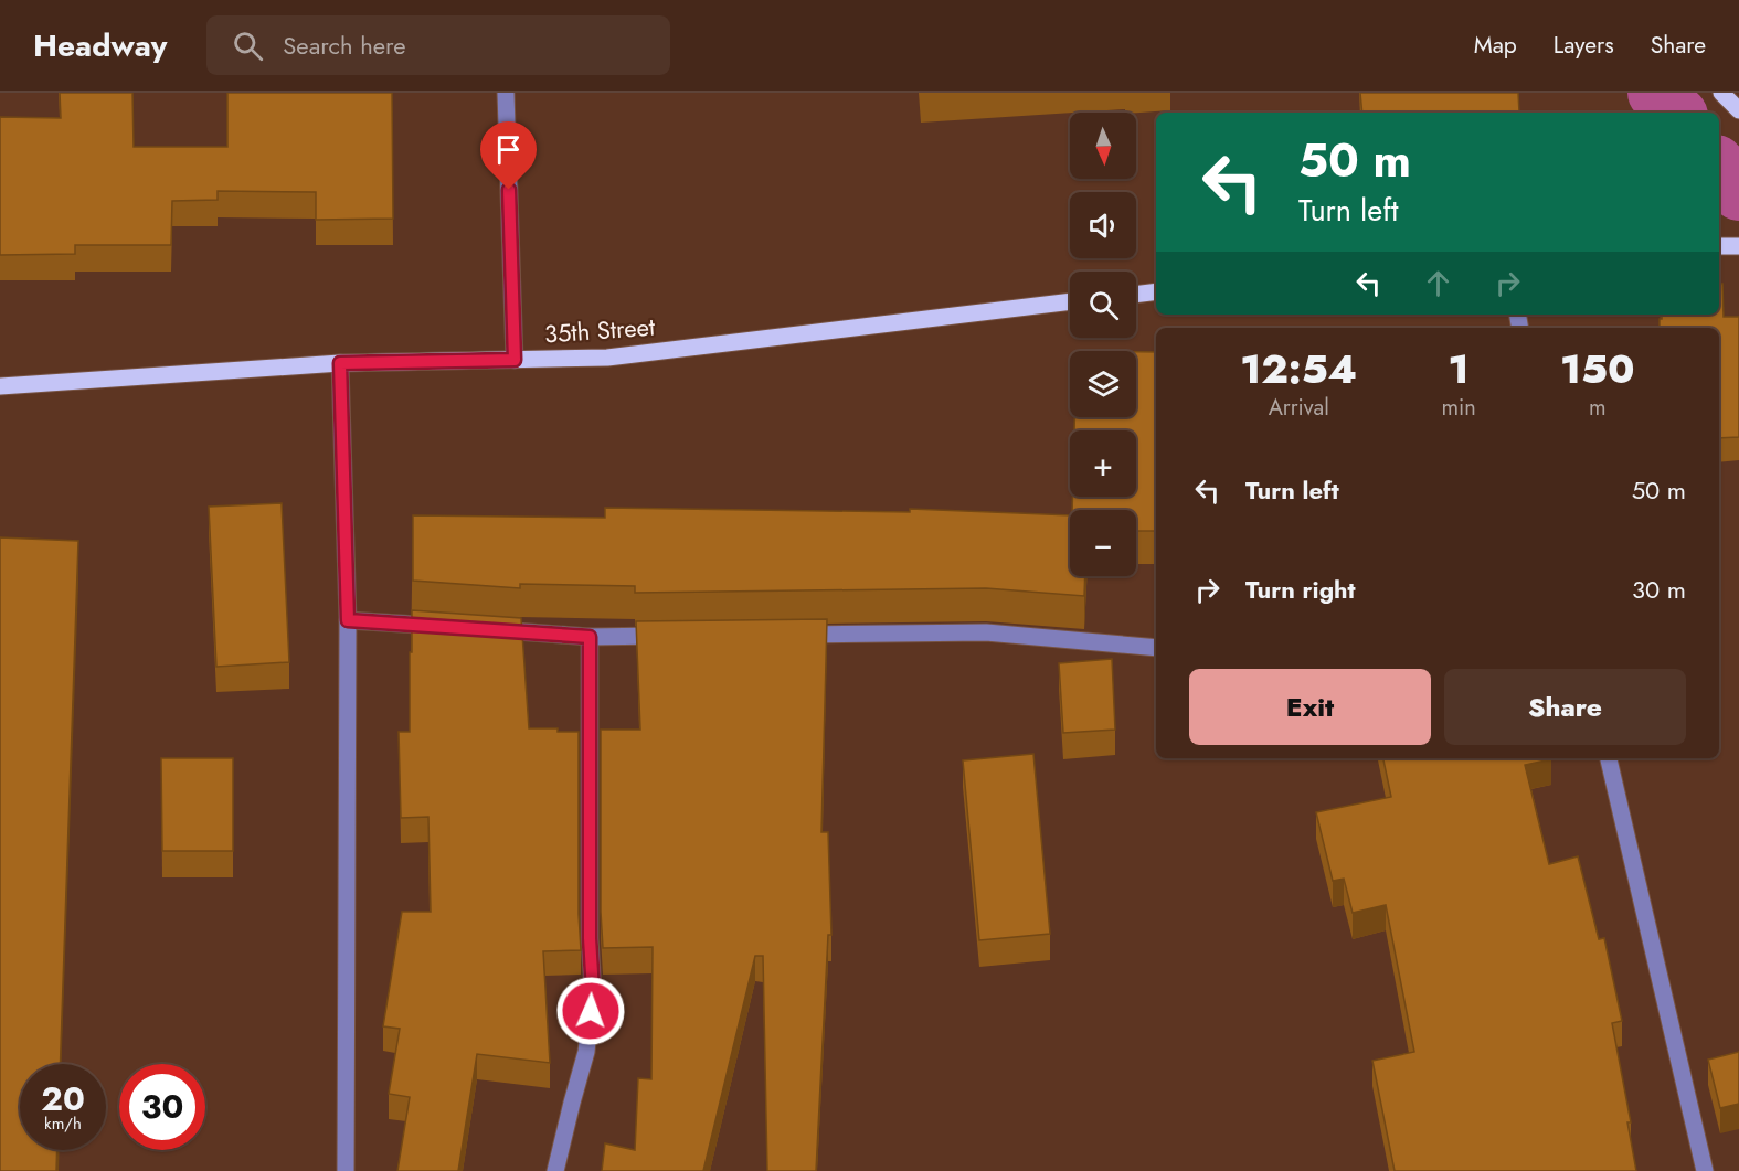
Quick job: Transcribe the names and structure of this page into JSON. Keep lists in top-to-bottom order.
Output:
{
  "streets": {
    "main road": ["35th Street"]
  },
  "north": "bottom",
  "page": {
    "header": "Headway",
    "search": "Search here",
    "nav": ["Map", "Layers", "Share"],
    "map_buttons": ["+", "−"],
    "turn": ["50 m", "Turn left"],
    "eta": [
      "12:54",
      "Arrival",
      "1",
      "min",
      "150",
      "m"
    ],
    "list": [
      {
        "name": "Turn left",
        "value": "50 m"
      },
      {
        "name": "Turn right",
        "value": "30 m"
      }
    ],
    "buttons": ["Exit", "Share"],
    "speed": "20 km/h",
    "limit": "30"
  }
}
